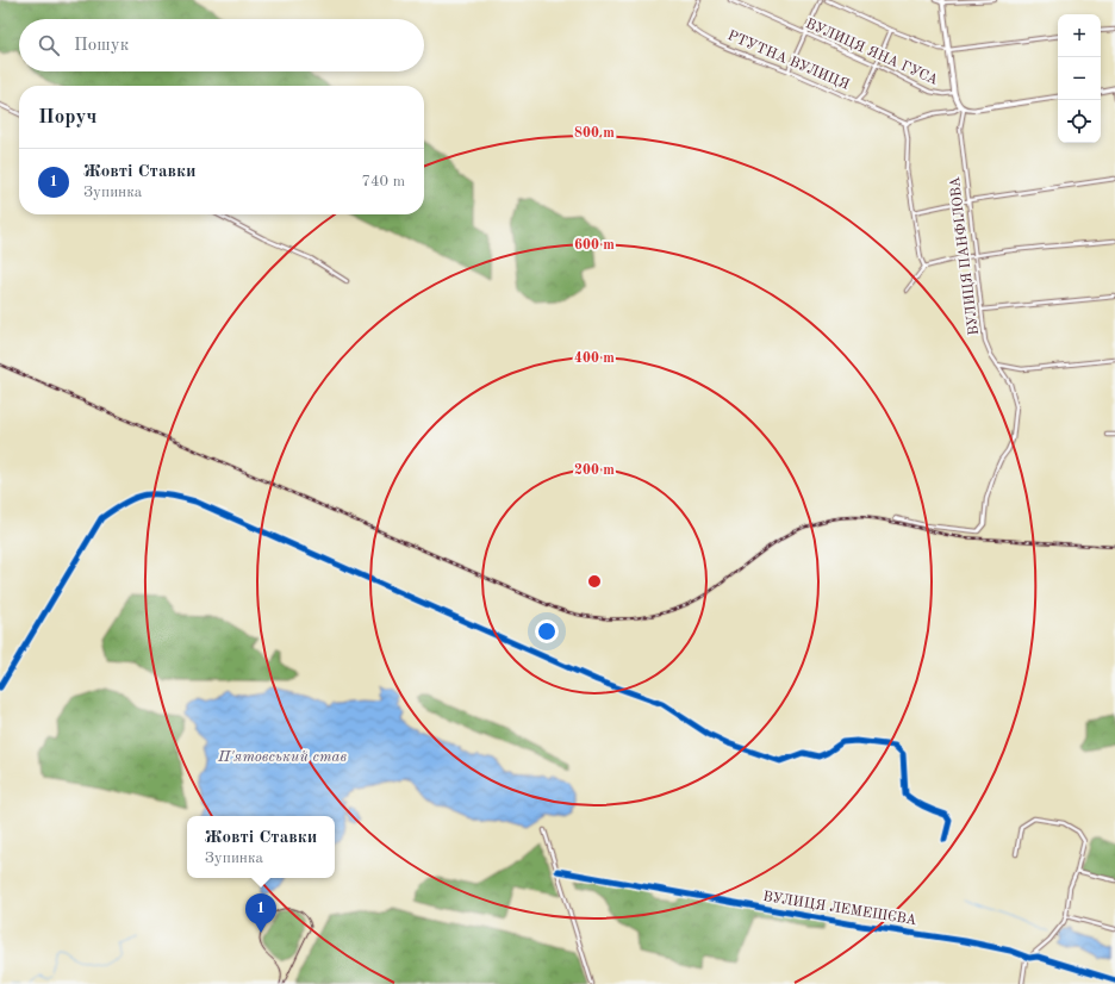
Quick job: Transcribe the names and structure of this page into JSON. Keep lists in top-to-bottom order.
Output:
{
  "streets": {
    "main road": ["ВУЛИЦЯ ПАНФІЛОВА"],
    "street": ["ВУЛИЦЯ ЯНА ГУСА", "РТУТНА ВУЛИЦЯ", "ВУЛИЦЯ ЛЕМЕШЄВА"]
  },
  "crossings": [
    ["ВУЛИЦЯ ЯНА ГУСА", "ВУЛИЦЯ ПАНФІЛОВА"]
  ],
  "water": ["П'ятовський став"],
  "page": {
    "map_buttons": ["+", "−"],
    "search": "Пошук",
    "heading": "Поруч",
    "list": [
      {
        "mark": "1",
        "name": "Жовті Ставки",
        "note": "Зупинка",
        "value": "740 m"
      }
    ],
    "popup": ["Жовті Ставки", "Зупинка"],
    "pins": "1"
  },
  "rings": [
    "800 m",
    "600 m",
    "400 m",
    "200 m"
  ]
}
